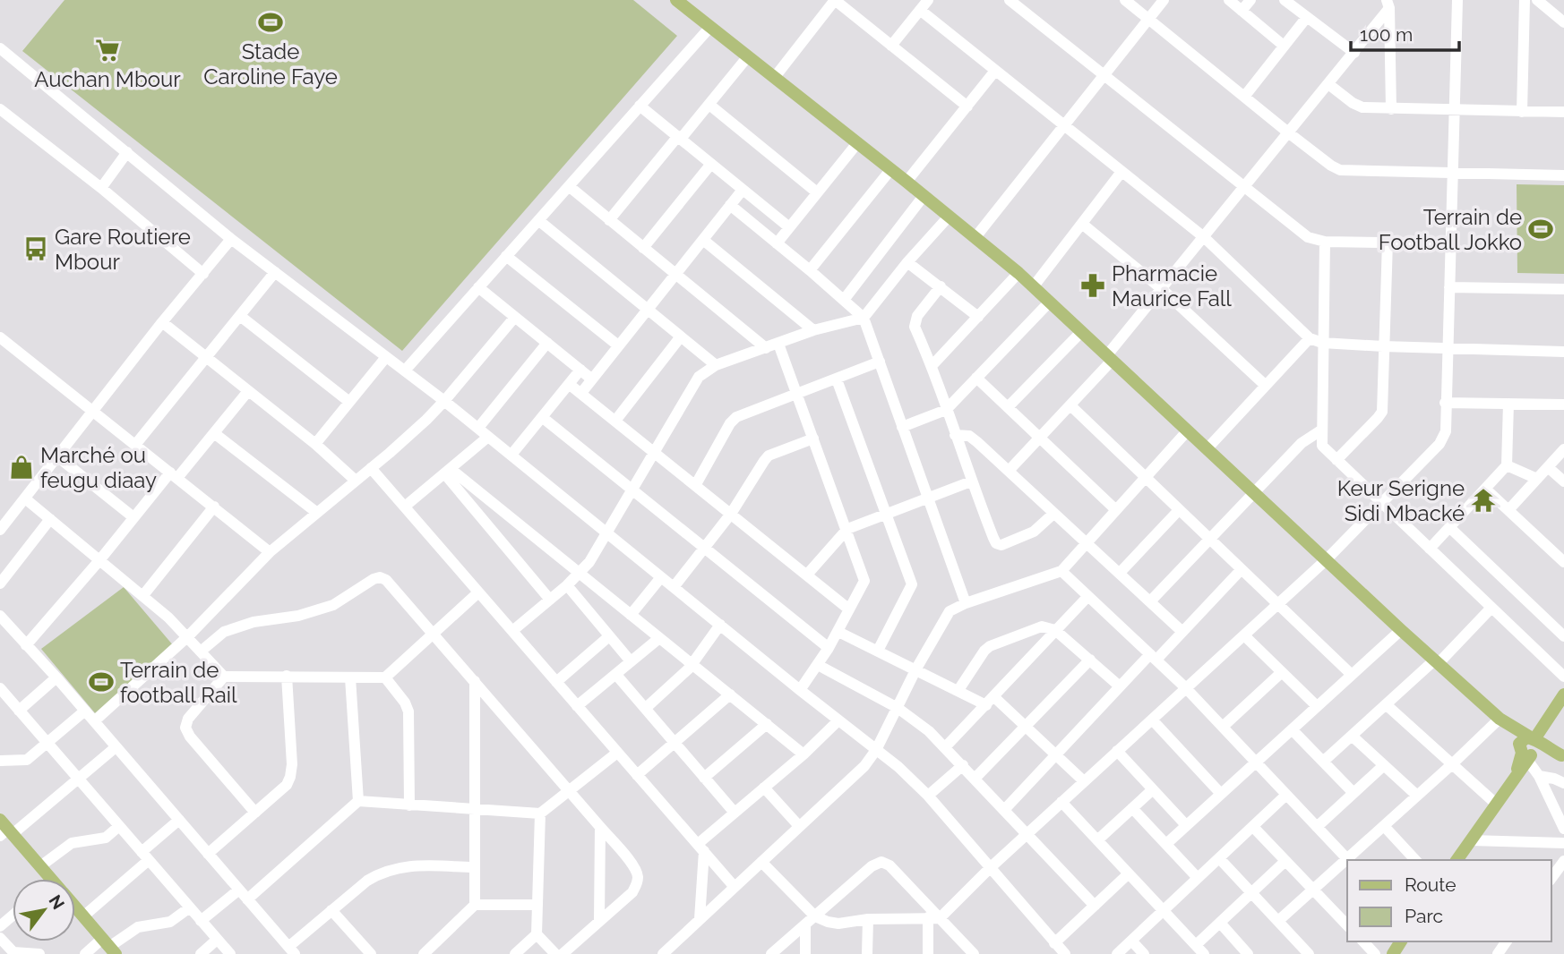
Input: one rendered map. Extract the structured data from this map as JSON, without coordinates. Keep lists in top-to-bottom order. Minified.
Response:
{"places":{"sports":["Stade Caroline Faye","Terrain de Football Jokko","Terrain de football Rail"],"supermarket":["Auchan Mbour"],"bus stop":["Gare Routiere Mbour"],"pharmacy":["Pharmacie Maurice Fall"],"shop":["Marché ou feugu diaay"],"temple":["Keur Serigne Sidi Mbacké"]},"legend":["Route","Parc"],"scale_bar":"100 m","north":"top right"}
